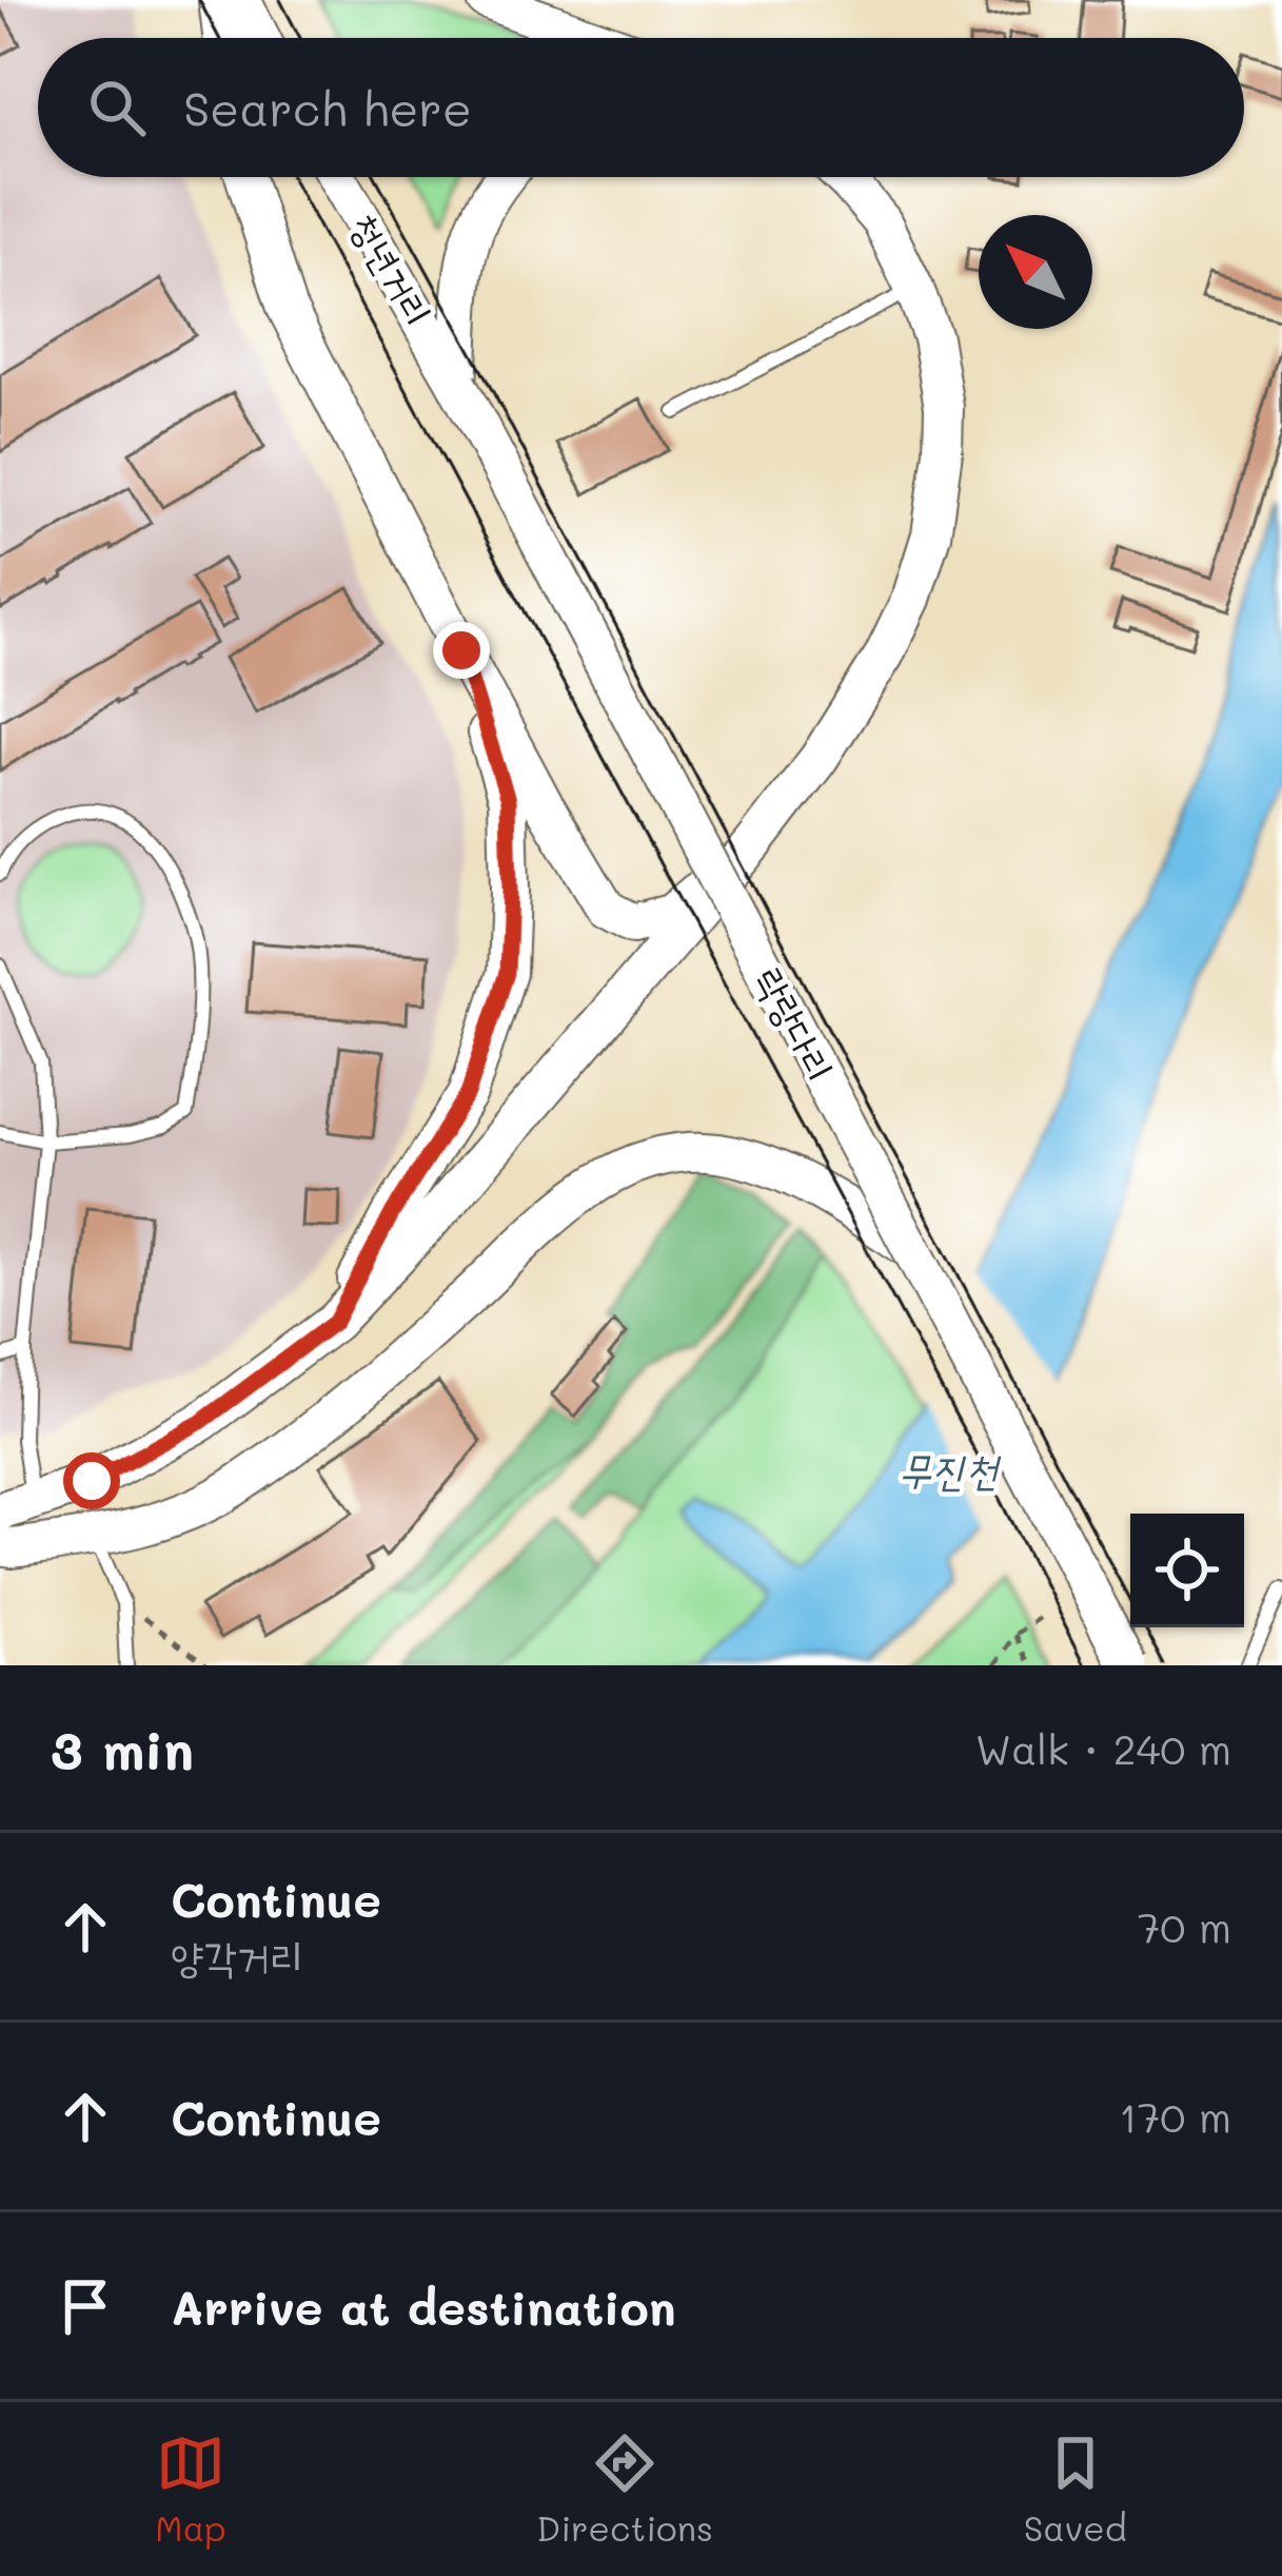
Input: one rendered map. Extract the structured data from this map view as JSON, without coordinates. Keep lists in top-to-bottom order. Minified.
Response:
{"streets":{"main road":["청년거리","락랑다리"]},"crossings":[["청년거리","락랑다리"]],"water":["무진천"],"north":"top left","page":{"search":"Search here","heading":["3 min","Walk · 240 m"],"list":[["Continue","양각거리","70 m"],["Continue","170 m"],"Arrive at destination"],"nav":["Map","Directions","Saved"]}}
